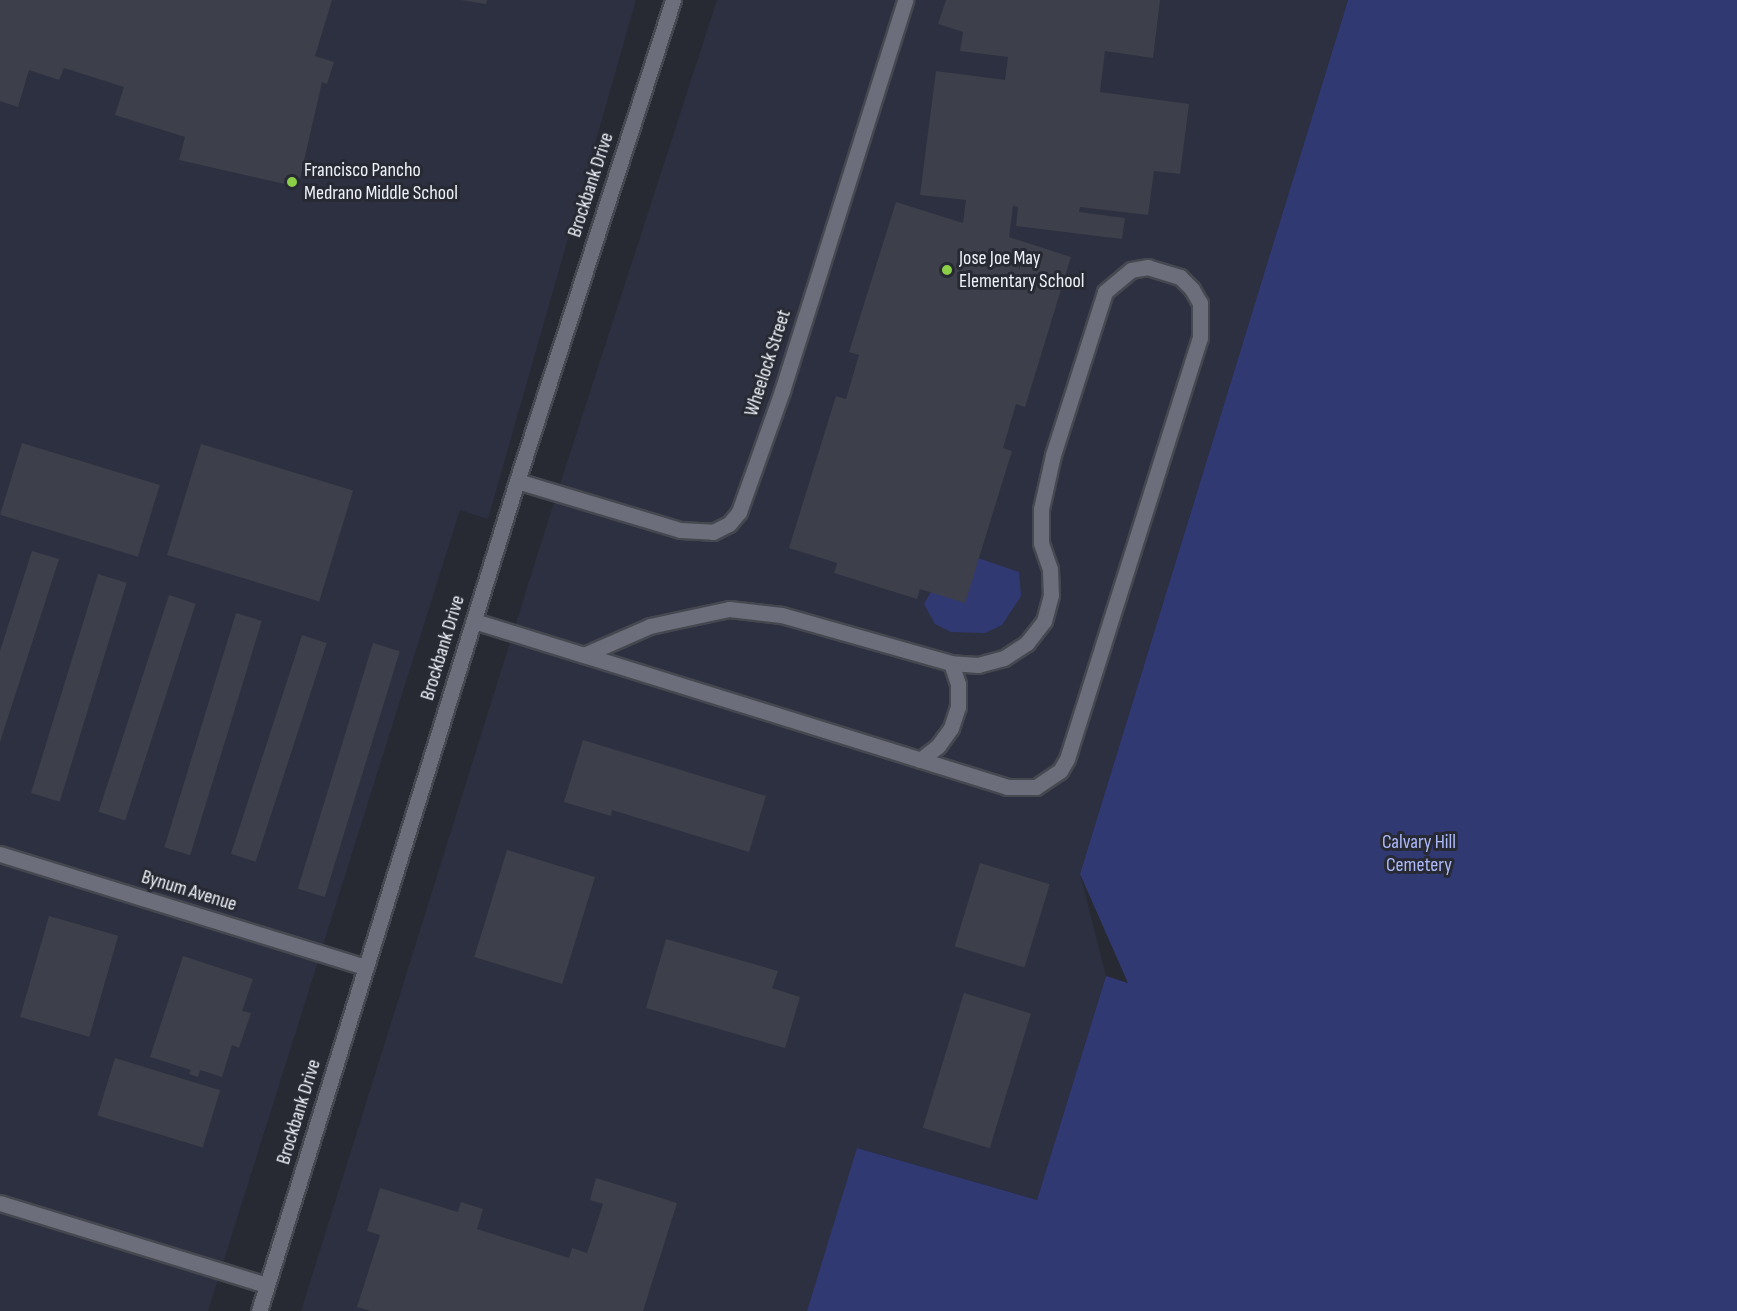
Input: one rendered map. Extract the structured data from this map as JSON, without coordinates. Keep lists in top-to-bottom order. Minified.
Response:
{"streets":{"street":["Brockbank Drive","Wheelock Street","Bynum Avenue"]},"crossings":[["Brockbank Drive","Wheelock Street"],["Brockbank Drive","Bynum Avenue"]],"parks":["Calvary Hill Cemetery"],"places":["Francisco Pancho Medrano Middle School","Jose Joe May Elementary School"]}
